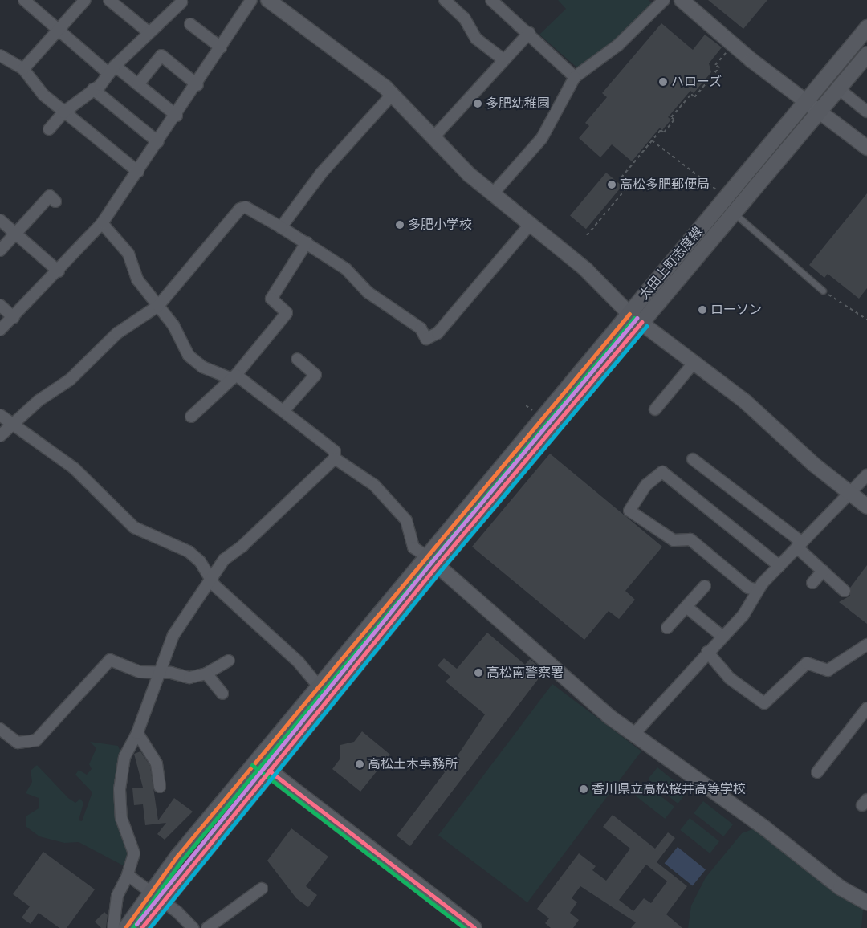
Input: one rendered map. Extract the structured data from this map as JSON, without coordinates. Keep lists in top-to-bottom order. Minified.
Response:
{"streets":{"main road":["太田上町志度線"]},"places":["ハローズ","多肥幼稚園","高松多肥郵便局","多肥小学校","ローソン","高松南警察署","高松土木事務所","香川県立高松桜井高等学校"]}
